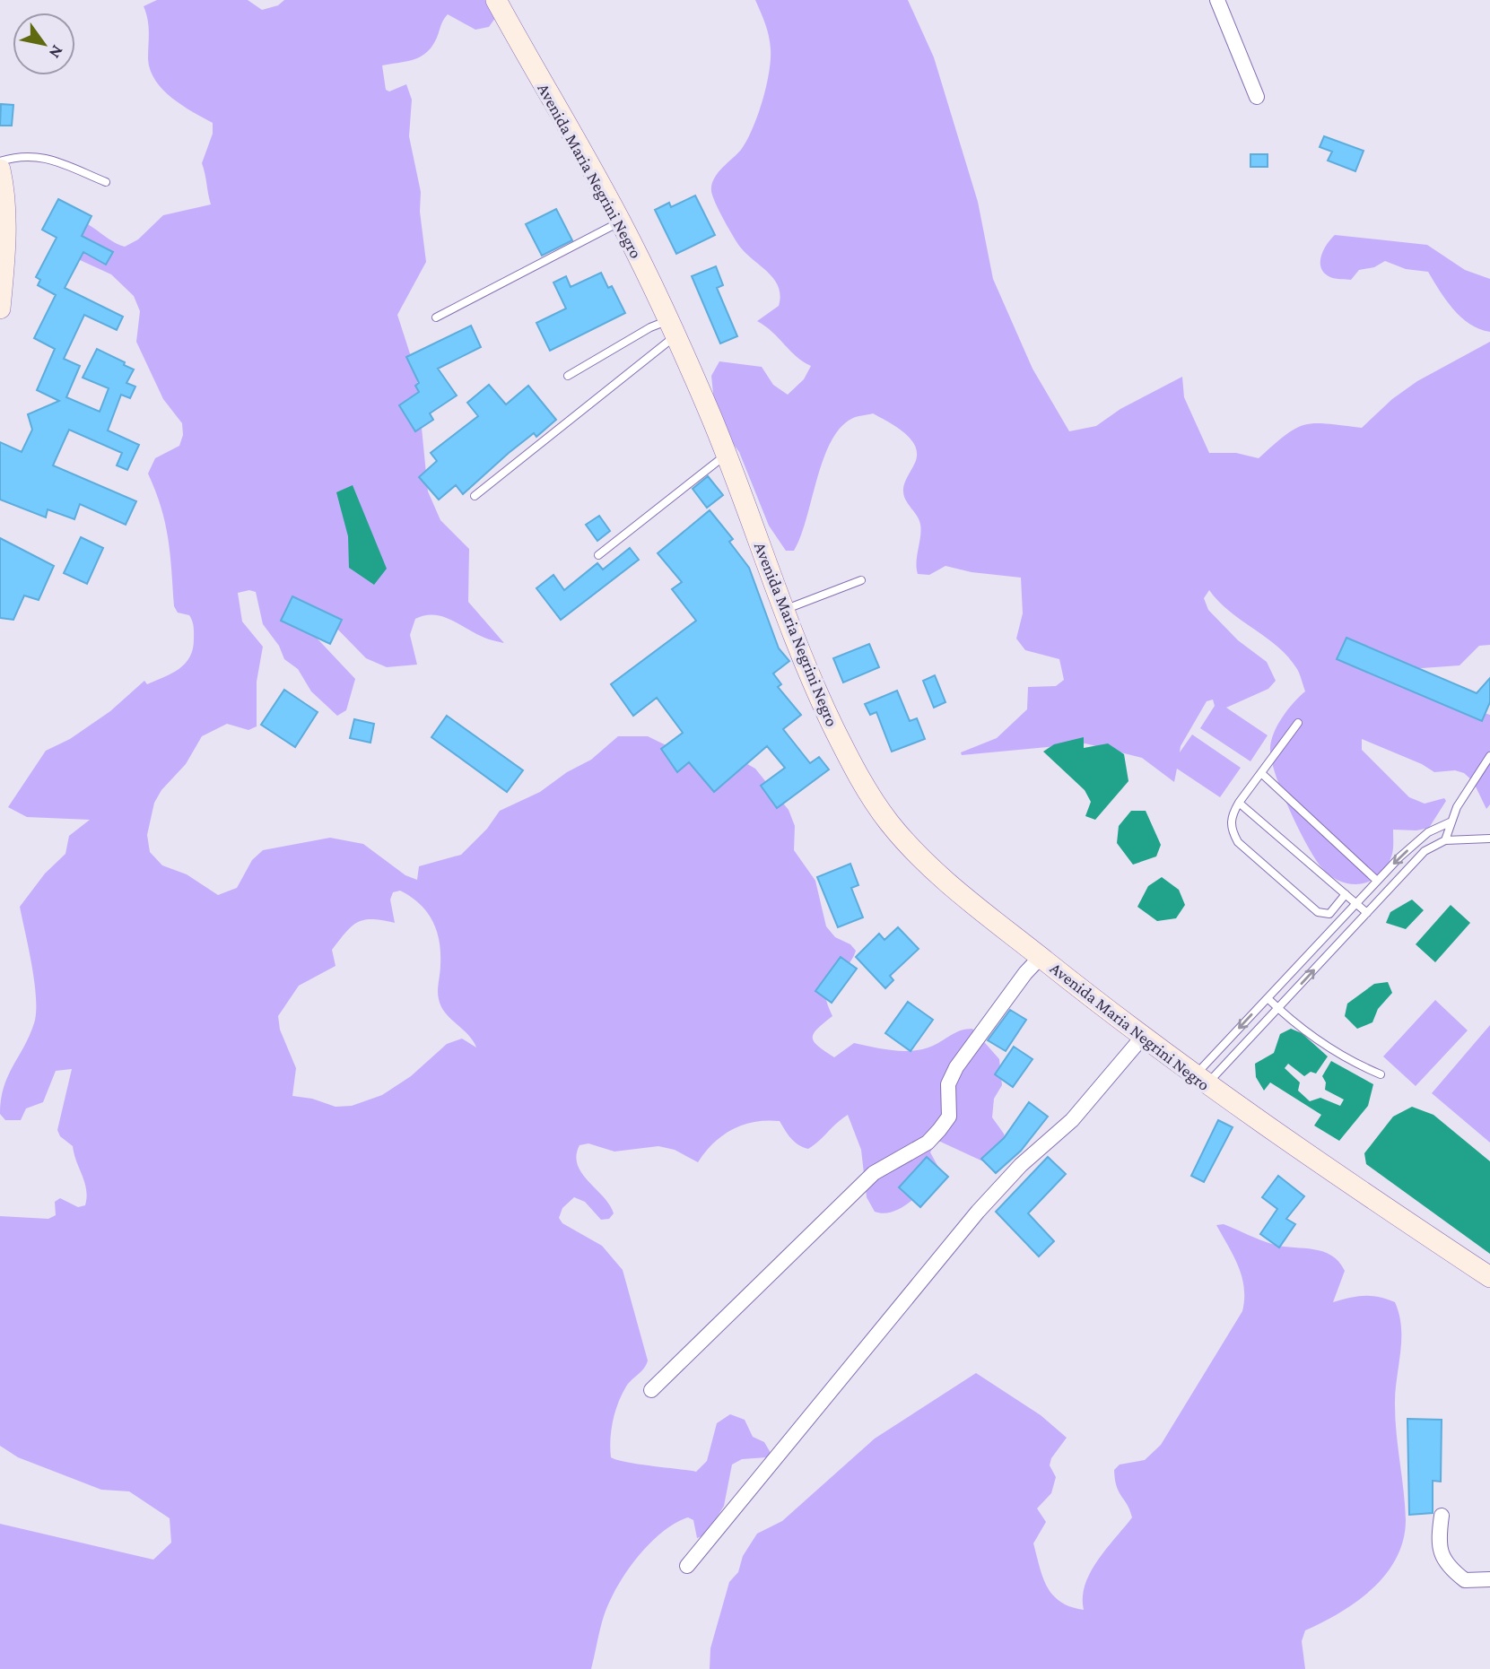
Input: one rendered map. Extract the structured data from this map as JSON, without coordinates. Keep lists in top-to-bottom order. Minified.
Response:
{"streets":{"street":["Avenida Maria Negrini Negro"]},"north":"bottom right"}
